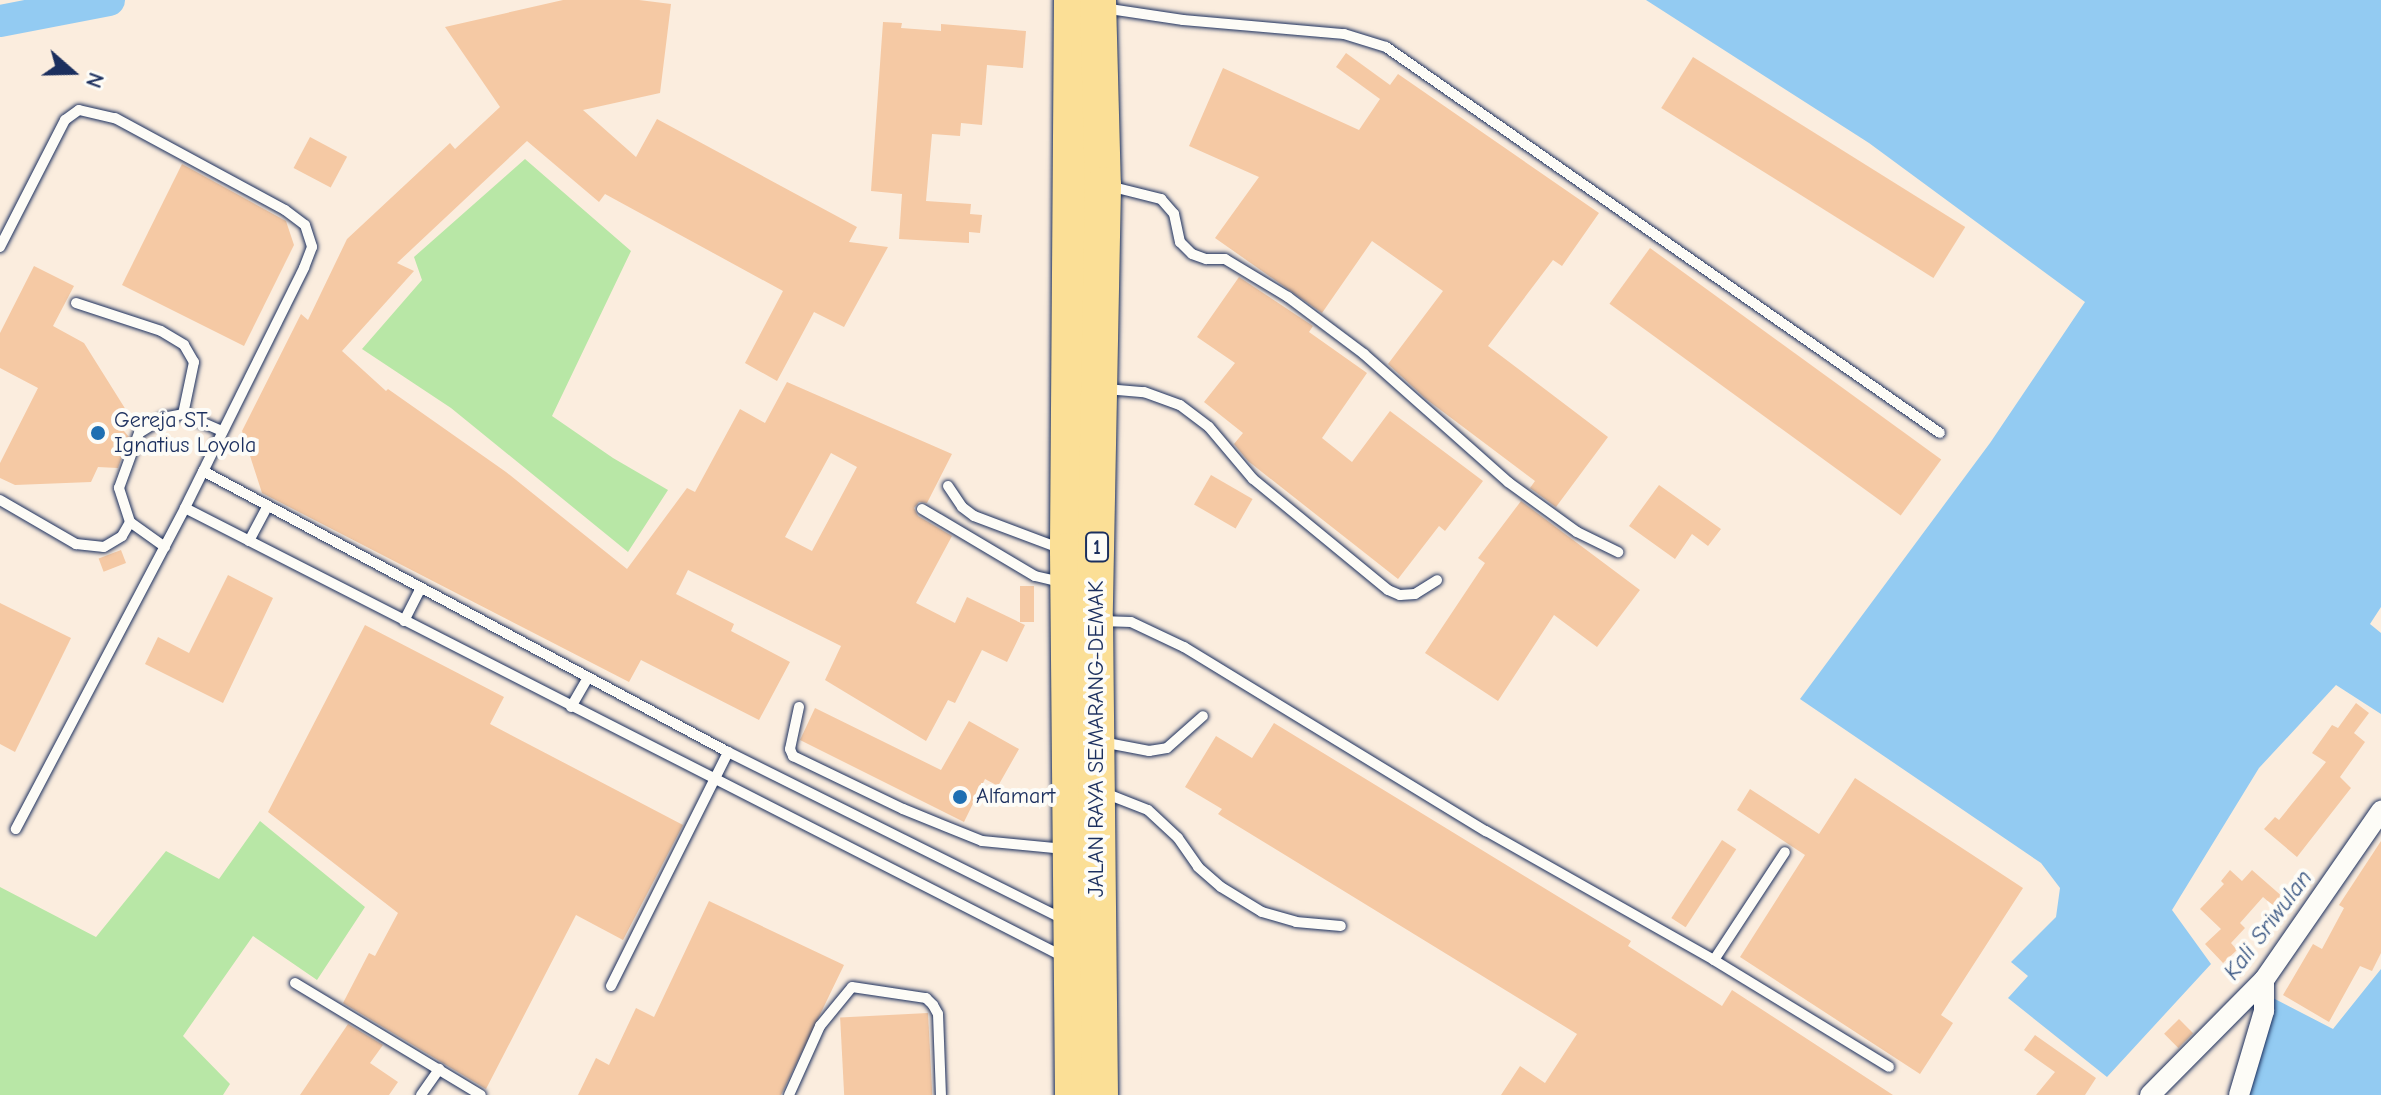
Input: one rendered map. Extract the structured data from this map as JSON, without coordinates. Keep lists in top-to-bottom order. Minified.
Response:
{"streets":{"highway":["1","JALAN RAYA SEMARANG-DEMAK"]},"water":["Kali Sriwulan"],"places":["Gereja ST. Ignatius Loyola","Alfamart"],"north":"right"}
